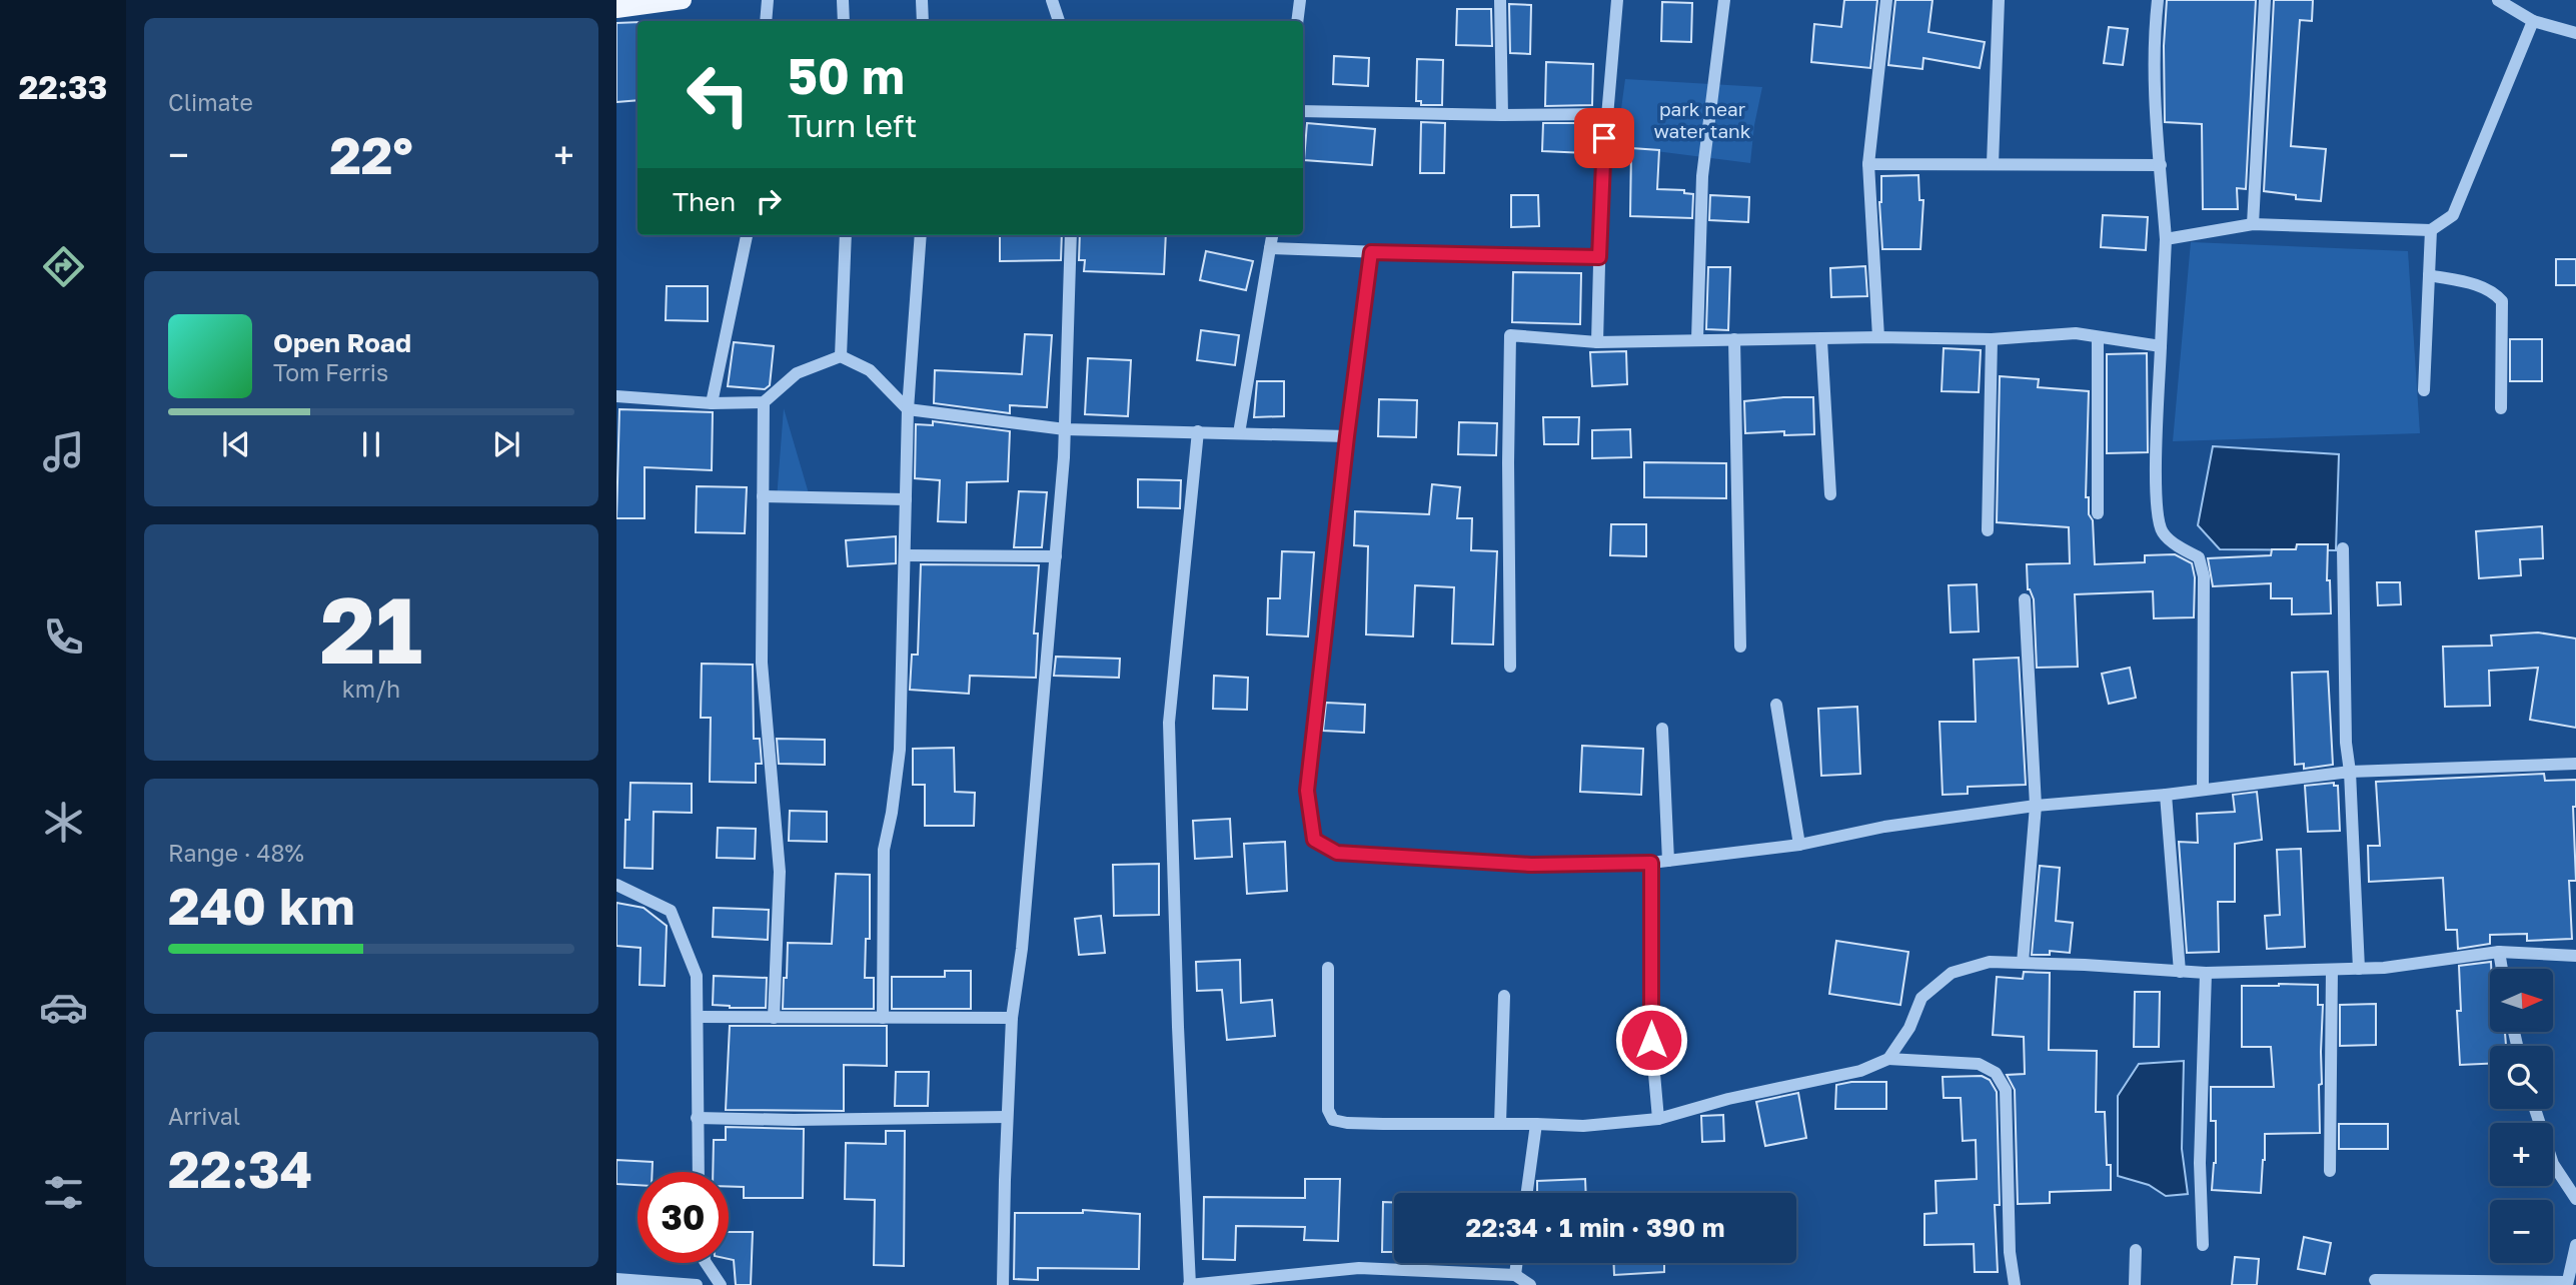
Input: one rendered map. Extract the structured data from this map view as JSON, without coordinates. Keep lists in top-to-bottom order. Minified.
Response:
{"parks":["park near water tank"],"north":"right","page":{"tabs":"22:33","tile":["Climate",["21","km/h"],["Range · 48%","240 km"],["Arrival","22:34"]],"turn":["50 m","Turn left"],"heat":["−","22°","+"],"then":"Then","song":["Open Road","Tom Ferris"],"map_buttons":["+","−"],"limit":"30","trip":"22:34 · 1 min · 390 m"}}
